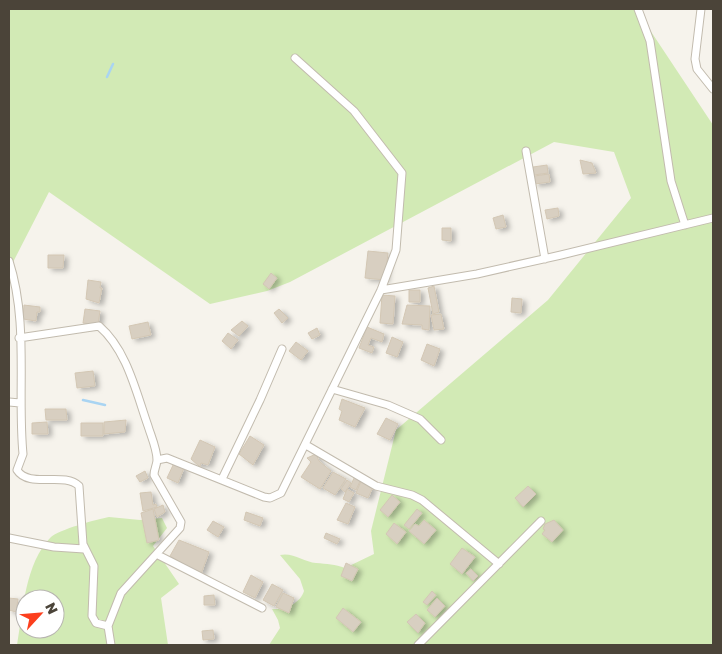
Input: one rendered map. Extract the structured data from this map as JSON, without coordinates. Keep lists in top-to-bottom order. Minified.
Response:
{"north":"top right"}
